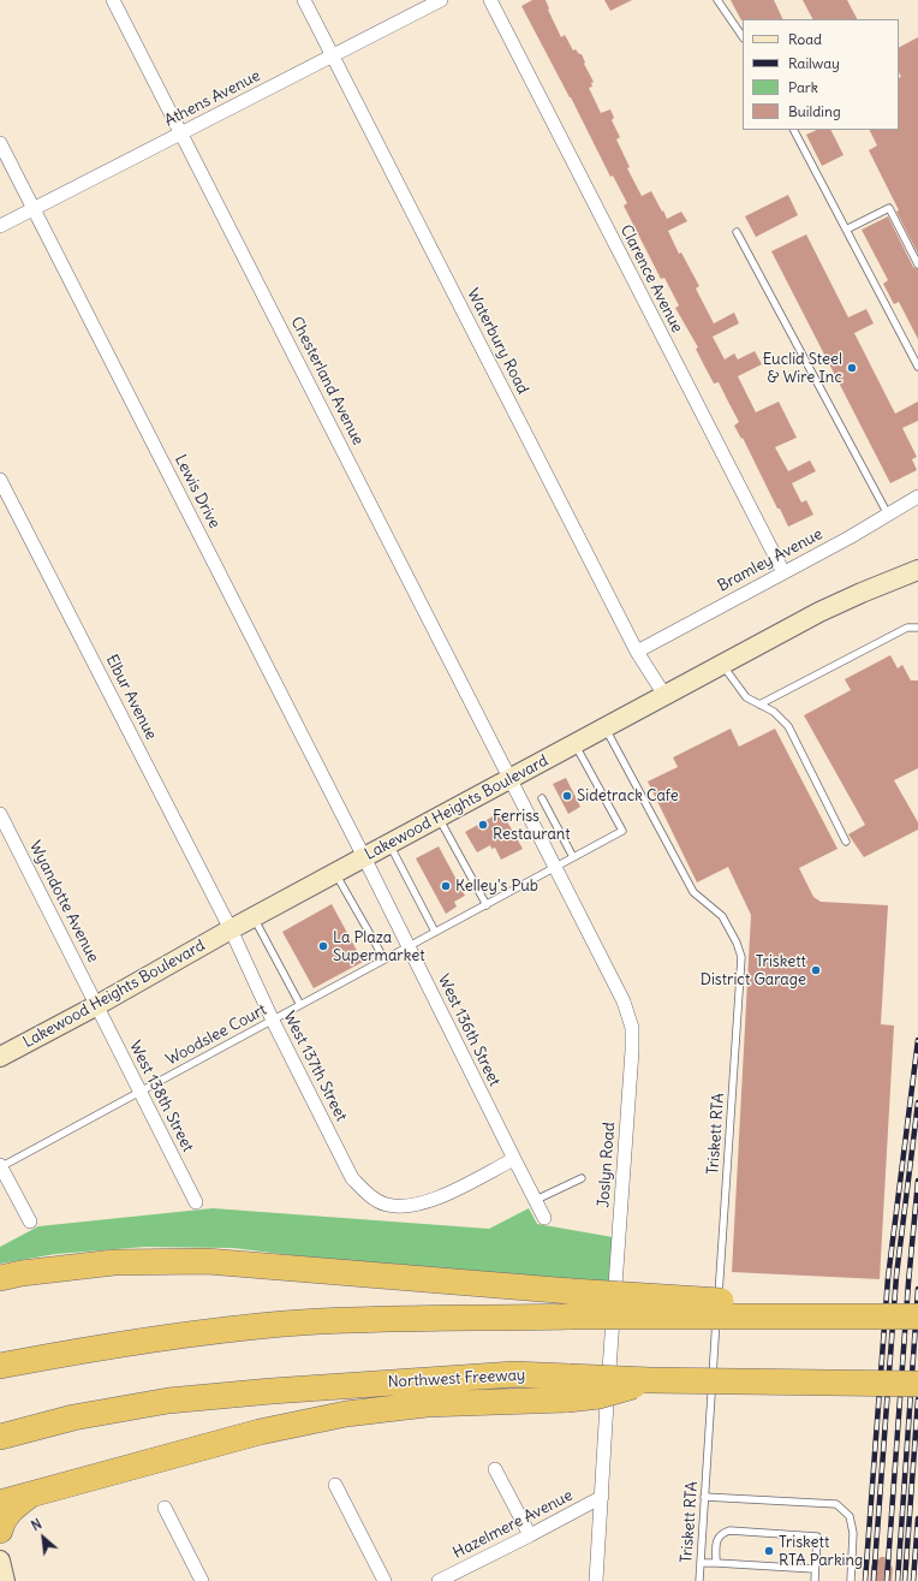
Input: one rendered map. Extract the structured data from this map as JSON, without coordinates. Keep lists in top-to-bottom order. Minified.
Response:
{"streets":{"highway":["Northwest Freeway"],"main road":["Lakewood Heights Boulevard"],"street":["Athens Avenue","Clarence Avenue","Waterbury Road","Chesterland Avenue","Lewis Drive","Bramley Avenue","Elbur Avenue","Wyandotte Avenue","West 136th Street","West 137th Street","West 138th Street","Joslyn Road","Hazelmere Avenue"],"lane":["Woodslee Court","Triskett RTA"]},"crossings":[["Athens Avenue","Waterbury Road"],["Athens Avenue","Chesterland Avenue"],["Athens Avenue","Lewis Drive"],["Clarence Avenue","Bramley Avenue"],["Waterbury Road","Bramley Avenue"],["Waterbury Road","Lakewood Heights Boulevard"],["Chesterland Avenue","Lakewood Heights Boulevard"],["Chesterland Avenue","Joslyn Road"],["Lewis Drive","Lakewood Heights Boulevard"],["Lewis Drive","West 136th Street"],["Elbur Avenue","Lakewood Heights Boulevard"],["Elbur Avenue","West 137th Street"],["Lakewood Heights Boulevard","Wyandotte Avenue"],["Lakewood Heights Boulevard","West 136th Street"],["Lakewood Heights Boulevard","Woodslee Court"],["Lakewood Heights Boulevard","West 137th Street"],["Lakewood Heights Boulevard","West 138th Street"],["Lakewood Heights Boulevard","Triskett RTA"],["Lakewood Heights Boulevard","Joslyn Road"],["Wyandotte Avenue","West 138th Street"],["West 136th Street","Woodslee Court"],["West 136th Street","West 137th Street"],["Woodslee Court","West 137th Street"],["Woodslee Court","West 138th Street"],["Woodslee Court","Joslyn Road"],["Joslyn Road","Hazelmere Avenue"]],"places":["Euclid Steel & Wire Inc","Sidetrack Cafe","Ferriss Restaurant","Kelley's Pub","La Plaza Supermarket","Triskett District Garage","Triskett RTA Parking"],"legend":["Road","Railway","Park","Building"],"north":"top left"}
